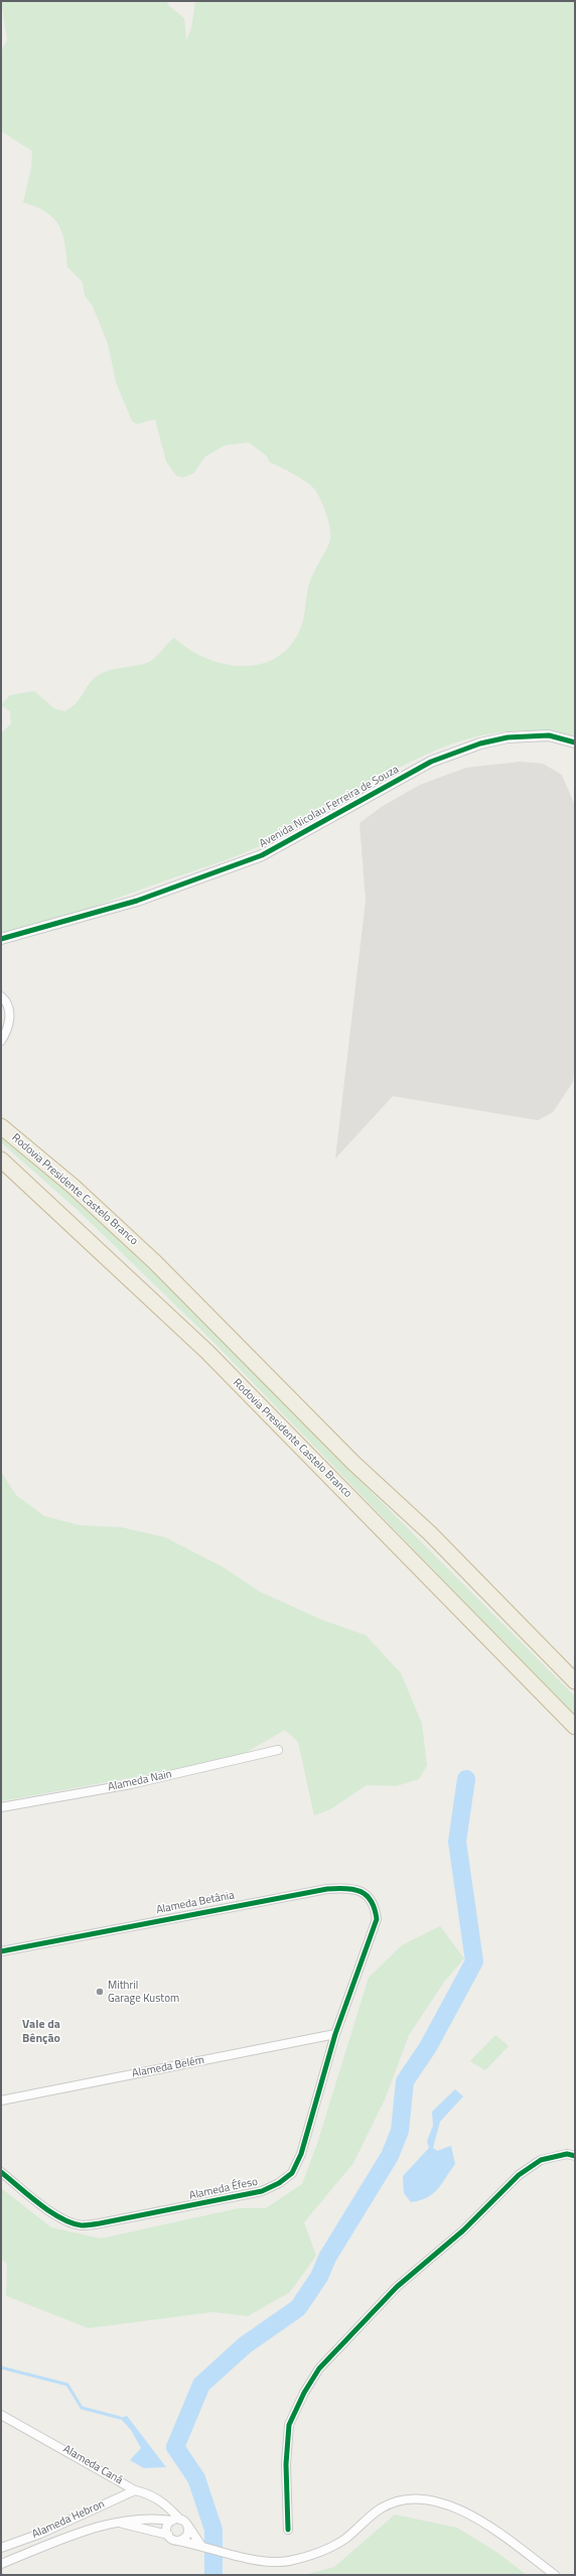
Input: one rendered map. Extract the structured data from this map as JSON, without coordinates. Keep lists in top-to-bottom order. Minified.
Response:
{"streets":{"highway":["Rodovia Presidente Castelo Branco"],"street":["Avenida Nicolau Ferreira de Souza","Alameda Nain","Alameda Betânia","Alameda Belém","Alameda Éfeso","Alameda Caná","Alameda Hebron"]},"crossings":[["Alameda Betânia","Alameda Éfeso"],["Alameda Belém","Alameda Éfeso"],["Alameda Caná","Alameda Hebron"]],"districts":["Vale da Bênção"],"places":["Mithril Garage Kustom"]}
